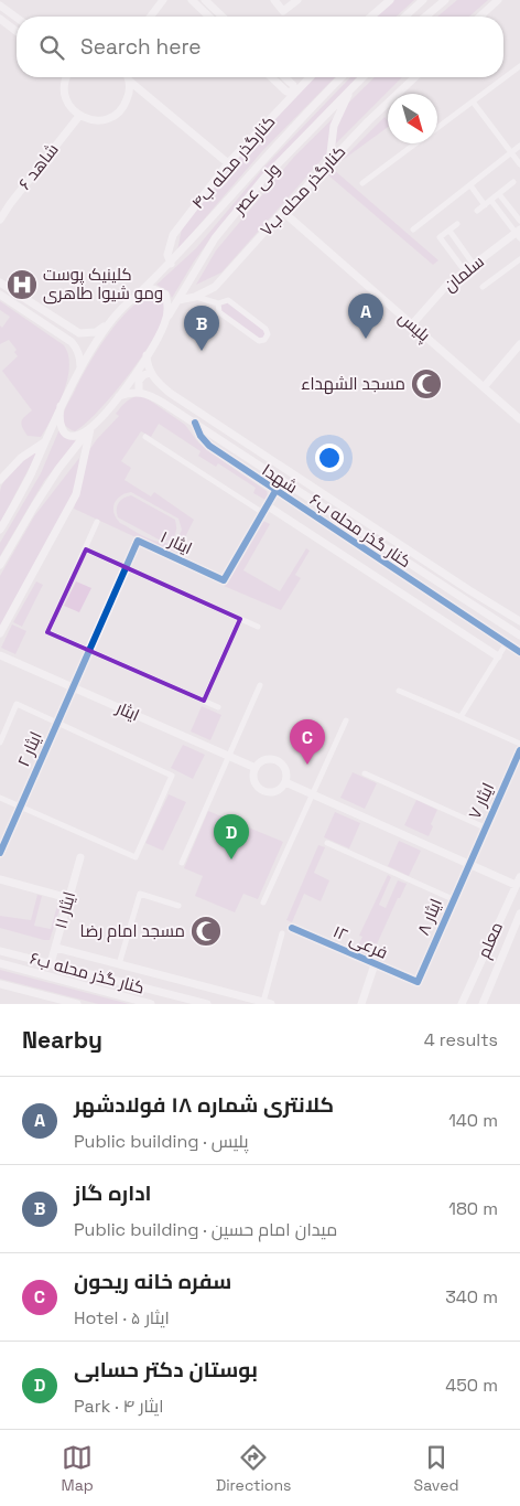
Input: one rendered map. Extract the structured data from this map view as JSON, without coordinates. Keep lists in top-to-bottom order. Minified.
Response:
{"streets":{"street":["کنارگذر محله ب۴","شاهد ۶","ولی عصر","کنارگذر محله ب۷","سلمان","پلیس","شهدا","کنار گذر محله ب۶","ایثار ۱","ایثار","ایثار ۲","ایثار ۷","ایثار ۱۱","ایثار ۸","معلم","فرعی ۱۲"]},"crossings":[["کنارگذر محله ب۴","ولی عصر"],["ولی عصر","کنارگذر محله ب۷"],["کنارگذر محله ب۷","پلیس"],["سلمان","پلیس"],["شهدا","کنار گذر محله ب۶"],["کنار گذر محله ب۶","ایثار ۱"],["کنار گذر محله ب۶","ایثار ۱۱"],["ایثار ۱","ایثار"],["ایثار ۱","ایثار ۲"],["ایثار","ایثار ۲"],["ایثار ۷","ایثار ۸"],["ایثار ۸","فرعی ۱۲"]],"places":{"hospital":["کلینیک پوست ومو شیوا طاهری"],"mosque":["مسجد الشهداء","مسجد امام رضا"]},"north":"bottom right","page":{"search":"Search here","pins":["A","B","C","D"],"heading":["Nearby","4 results"],"list":[{"mark":"A","name":"کلانتری شماره ۱۸ فولادشهر","note":"Public building · پلیس","value":"140 m"},{"mark":"B","name":"اداره گاز","note":"Public building · میدان امام حسین","value":"180 m"},{"mark":"C","name":"سفره خانه ریحون","note":"Hotel · ایثار ۵","value":"340 m"},{"mark":"D","name":"بوستان دکتر حسابی","note":"Park · ایثار ۴","value":"450 m"}],"nav":["Map","Directions","Saved"]}}
